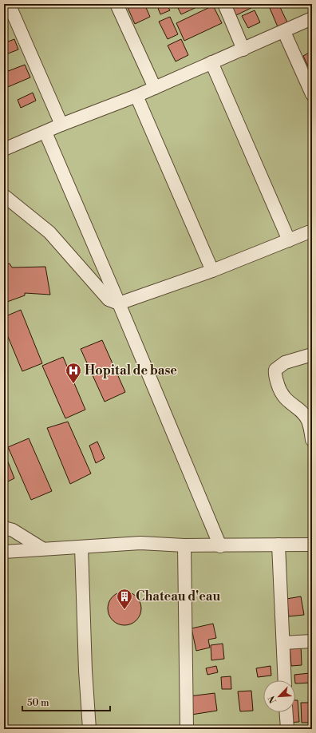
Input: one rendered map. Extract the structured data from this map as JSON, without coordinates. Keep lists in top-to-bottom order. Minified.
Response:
{"places":{"hospital":["Hopital de base"],"building":["Chateau d'eau"]},"scale_bar":"50 m","north":"bottom left"}
